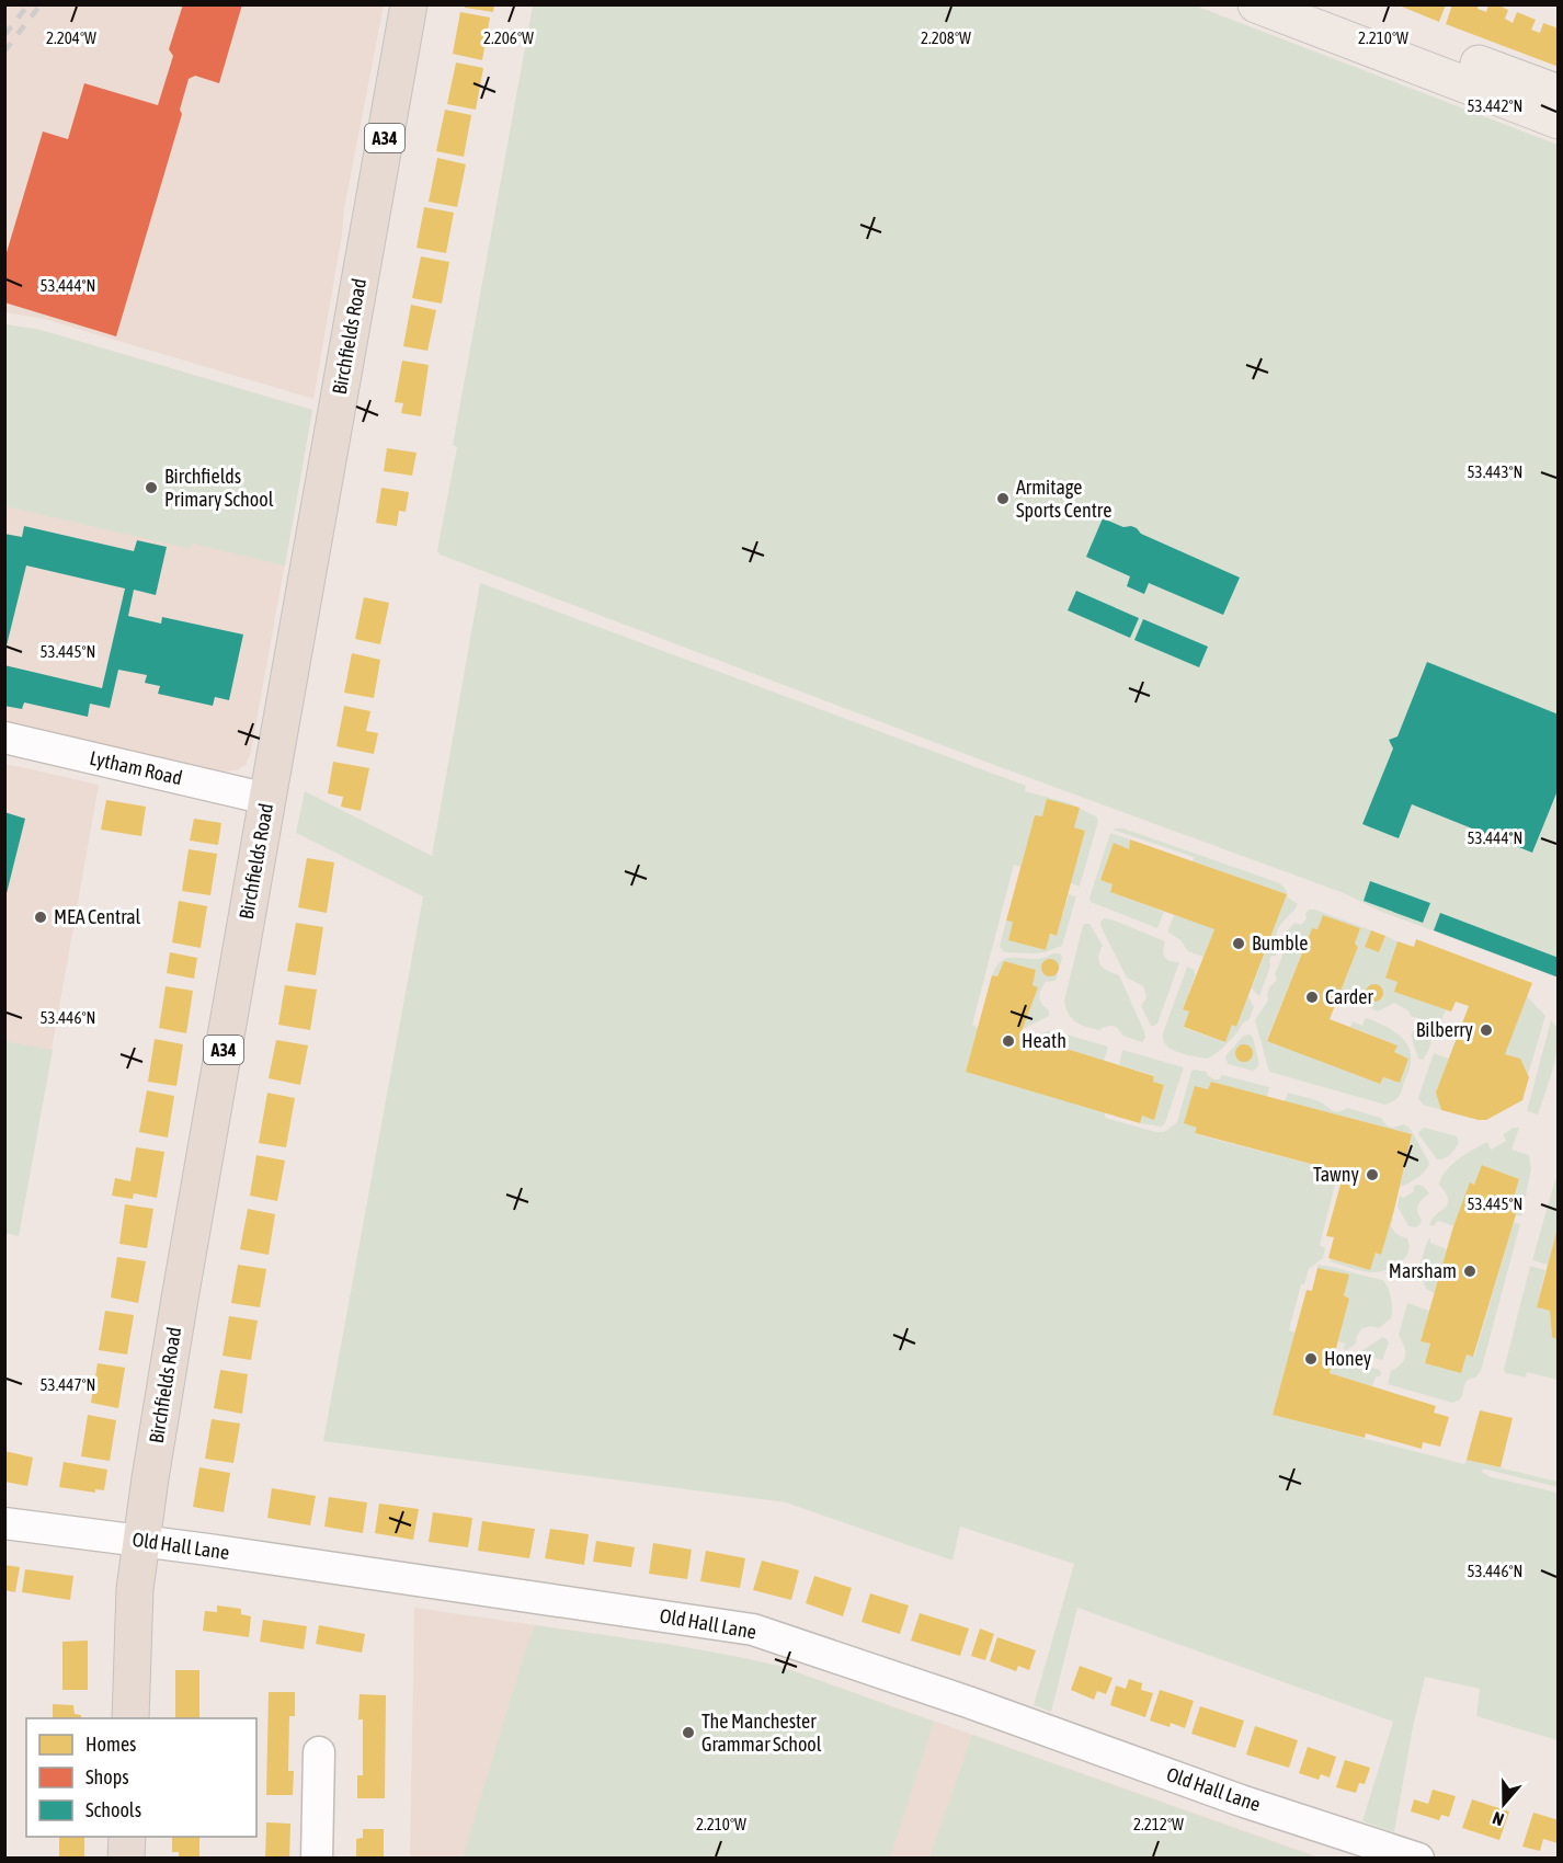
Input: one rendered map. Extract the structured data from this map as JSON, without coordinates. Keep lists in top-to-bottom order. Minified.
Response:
{"streets":{"highway":["A34","Birchfields Road"],"street":["Lytham Road","Old Hall Lane"]},"crossings":[["Birchfields Road","Lytham Road"],["Birchfields Road","Old Hall Lane"]],"places":["Birchfields Primary School","Armitage Sports Centre","MEA Central","Bumble","Carder","Bilberry","Heath","Tawny","Marsham","Honey","The Manchester Grammar School"],"legend":["Homes","Shops","Schools"],"north":"bottom","coordinates":["2.206°W","2.204°W","2.208°W","2.210°W","53.442°N","53.444°N","53.443°N","53.445°N","53.446°N","53.447°N","2.212°W"]}
